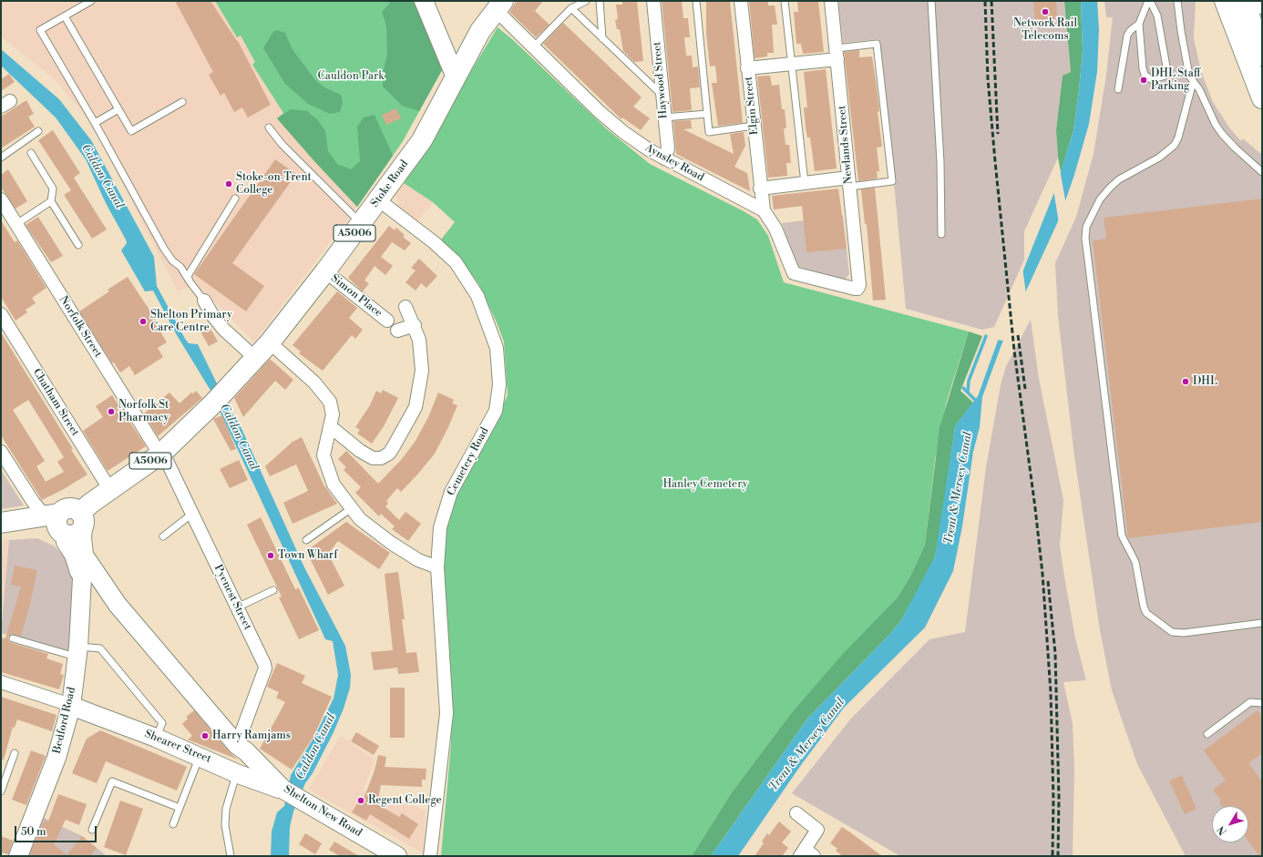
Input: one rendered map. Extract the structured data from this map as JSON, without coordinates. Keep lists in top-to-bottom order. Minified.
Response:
{"streets":{"main road":["Stoke Road","A5006","Bedford Road","Shearer Street","Shelton New Road"],"street":["Haywood Street","Elgin Street","Newlands Street","Aynsley Road","Simon Place","Norfolk Street","Chatham Street","Cemetery Road","Pyenest Street"]},"crossings":[["Haywood Street","Aynsley Road"],["Elgin Street","Aynsley Road"],["Newlands Street","Aynsley Road"],["Aynsley Road","Stoke Road"],["Stoke Road","A5006"],["Stoke Road","Simon Place"],["Stoke Road","Norfolk Street"],["Stoke Road","Cemetery Road"],["Stoke Road","Pyenest Street"],["A5006","Norfolk Street"],["A5006","Chatham Street"],["A5006","Pyenest Street"],["A5006","Bedford Road"],["Norfolk Street","Pyenest Street"],["Pyenest Street","Shelton New Road"],["Bedford Road","Shearer Street"],["Bedford Road","Shelton New Road"],["Shearer Street","Shelton New Road"]],"water":["Caldon Canal","Trent & Mersey Canal"],"parks":["Cauldon Park","Hanley Cemetery"],"places":["Network Rail Telecoms","DHL Staff Parking","Stoke-on-Trent College","Shelton Primary Care Centre","DHL","Norfolk St Pharmacy","Town Wharf","Harry Ramjams","Regent College"],"scale_bar":"50 m","north":"bottom left"}
